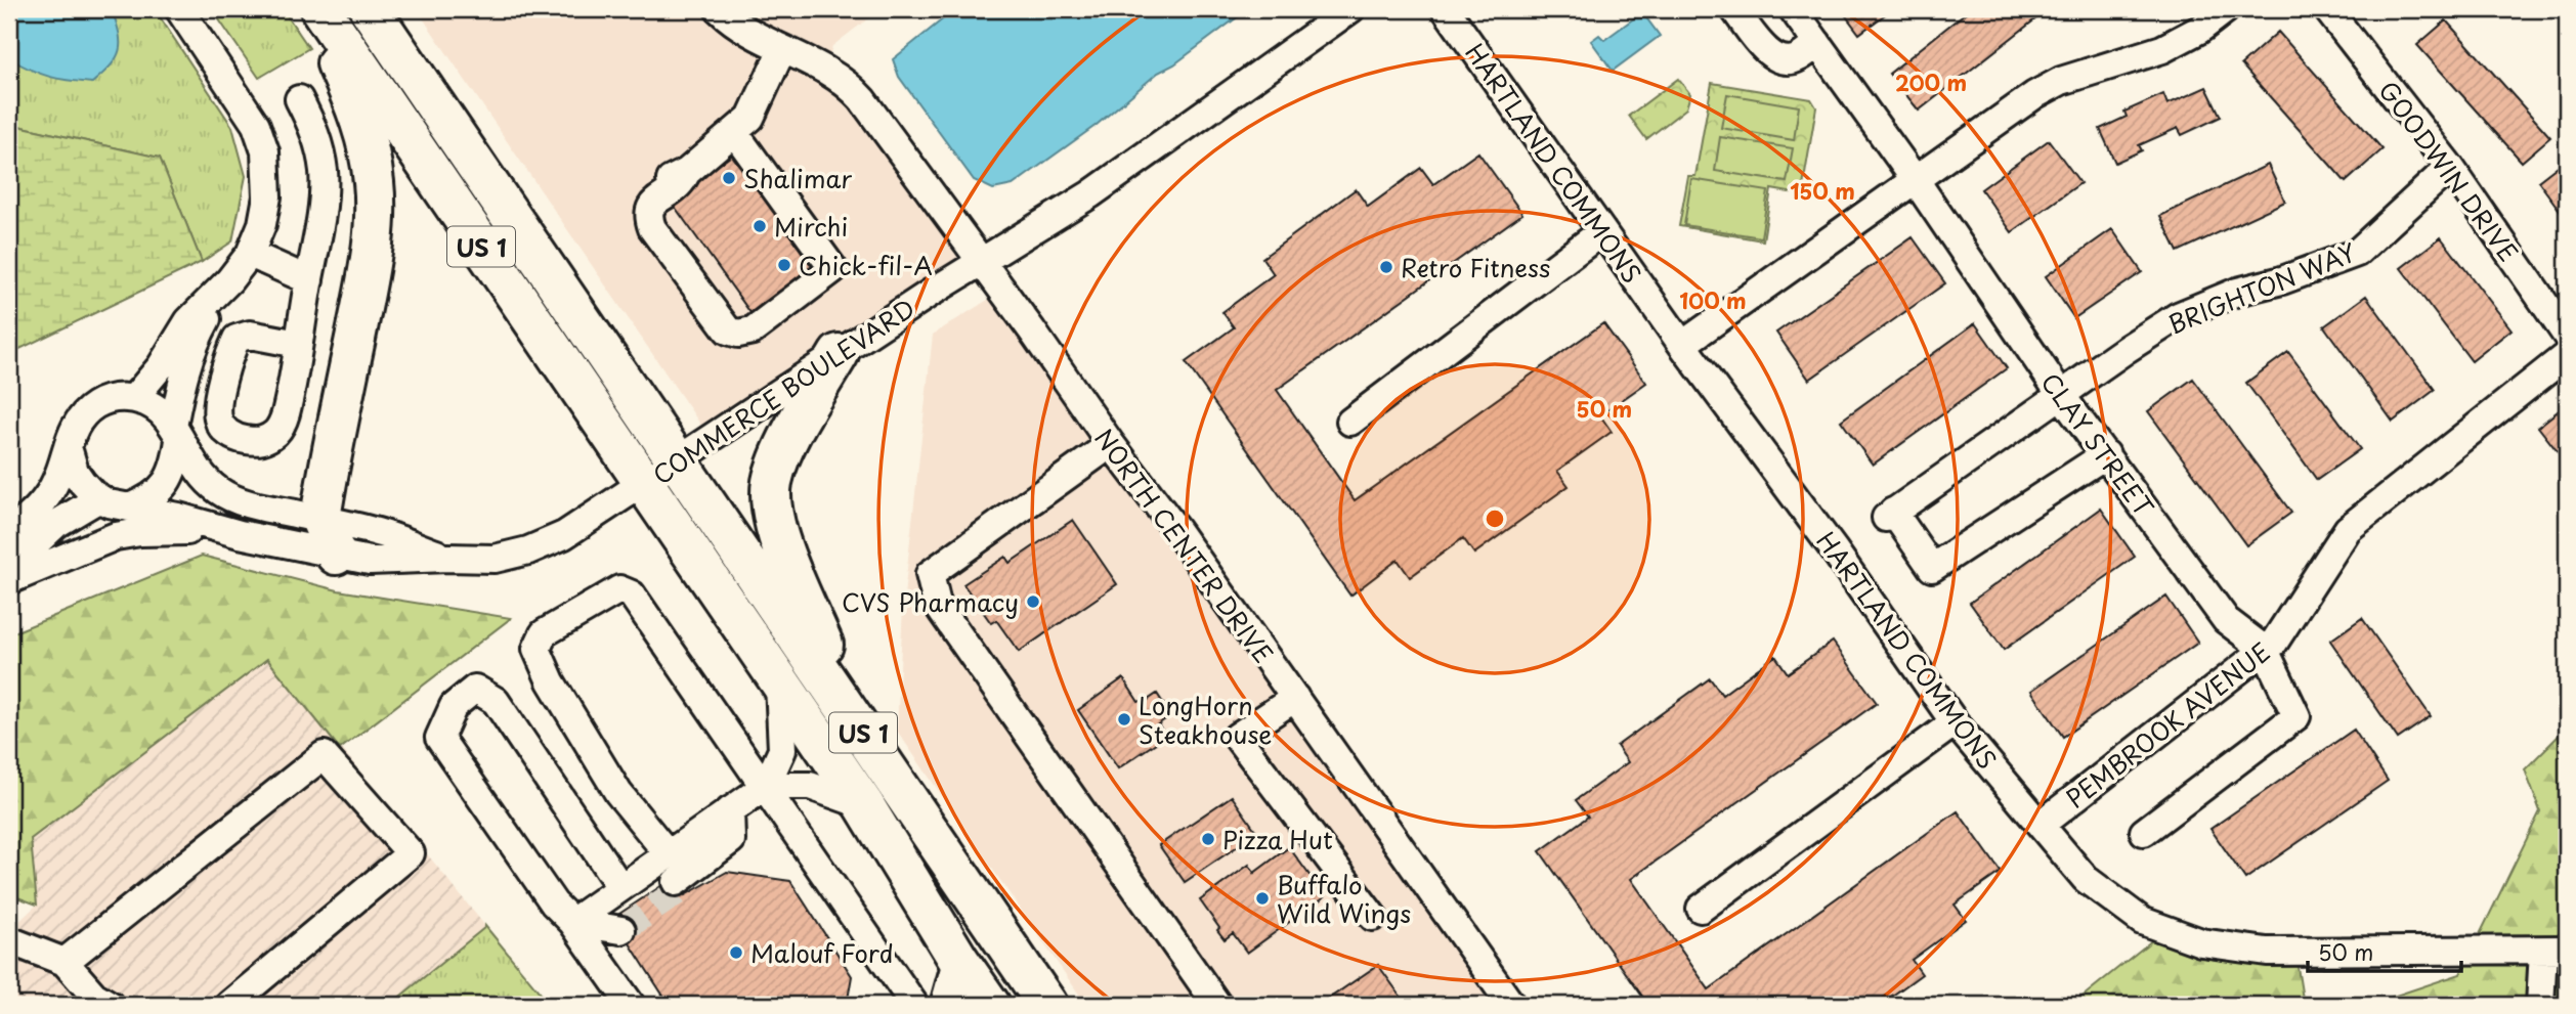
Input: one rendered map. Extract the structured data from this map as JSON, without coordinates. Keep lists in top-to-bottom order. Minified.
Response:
{"streets":{"highway":["US 1"],"street":["HARTLAND COMMONS","GOODWIN DRIVE","BRIGHTON WAY","COMMERCE BOULEVARD","CLAY STREET","NORTH CENTER DRIVE","PEMBROOK AVENUE"]},"crossings":[["HARTLAND COMMONS","PEMBROOK AVENUE"],["GOODWIN DRIVE","BRIGHTON WAY"],["US 1","COMMERCE BOULEVARD"],["BRIGHTON WAY","CLAY STREET"],["COMMERCE BOULEVARD","NORTH CENTER DRIVE"],["CLAY STREET","PEMBROOK AVENUE"]],"places":["Shalimar","Mirchi","Chick-fil-A","Retro Fitness","CVS Pharmacy","LongHorn Steakhouse","Pizza Hut","Buffalo Wild Wings","Malouf Ford"],"scale_bar":"50 m","rings":["200 m","150 m","100 m","50 m"]}
